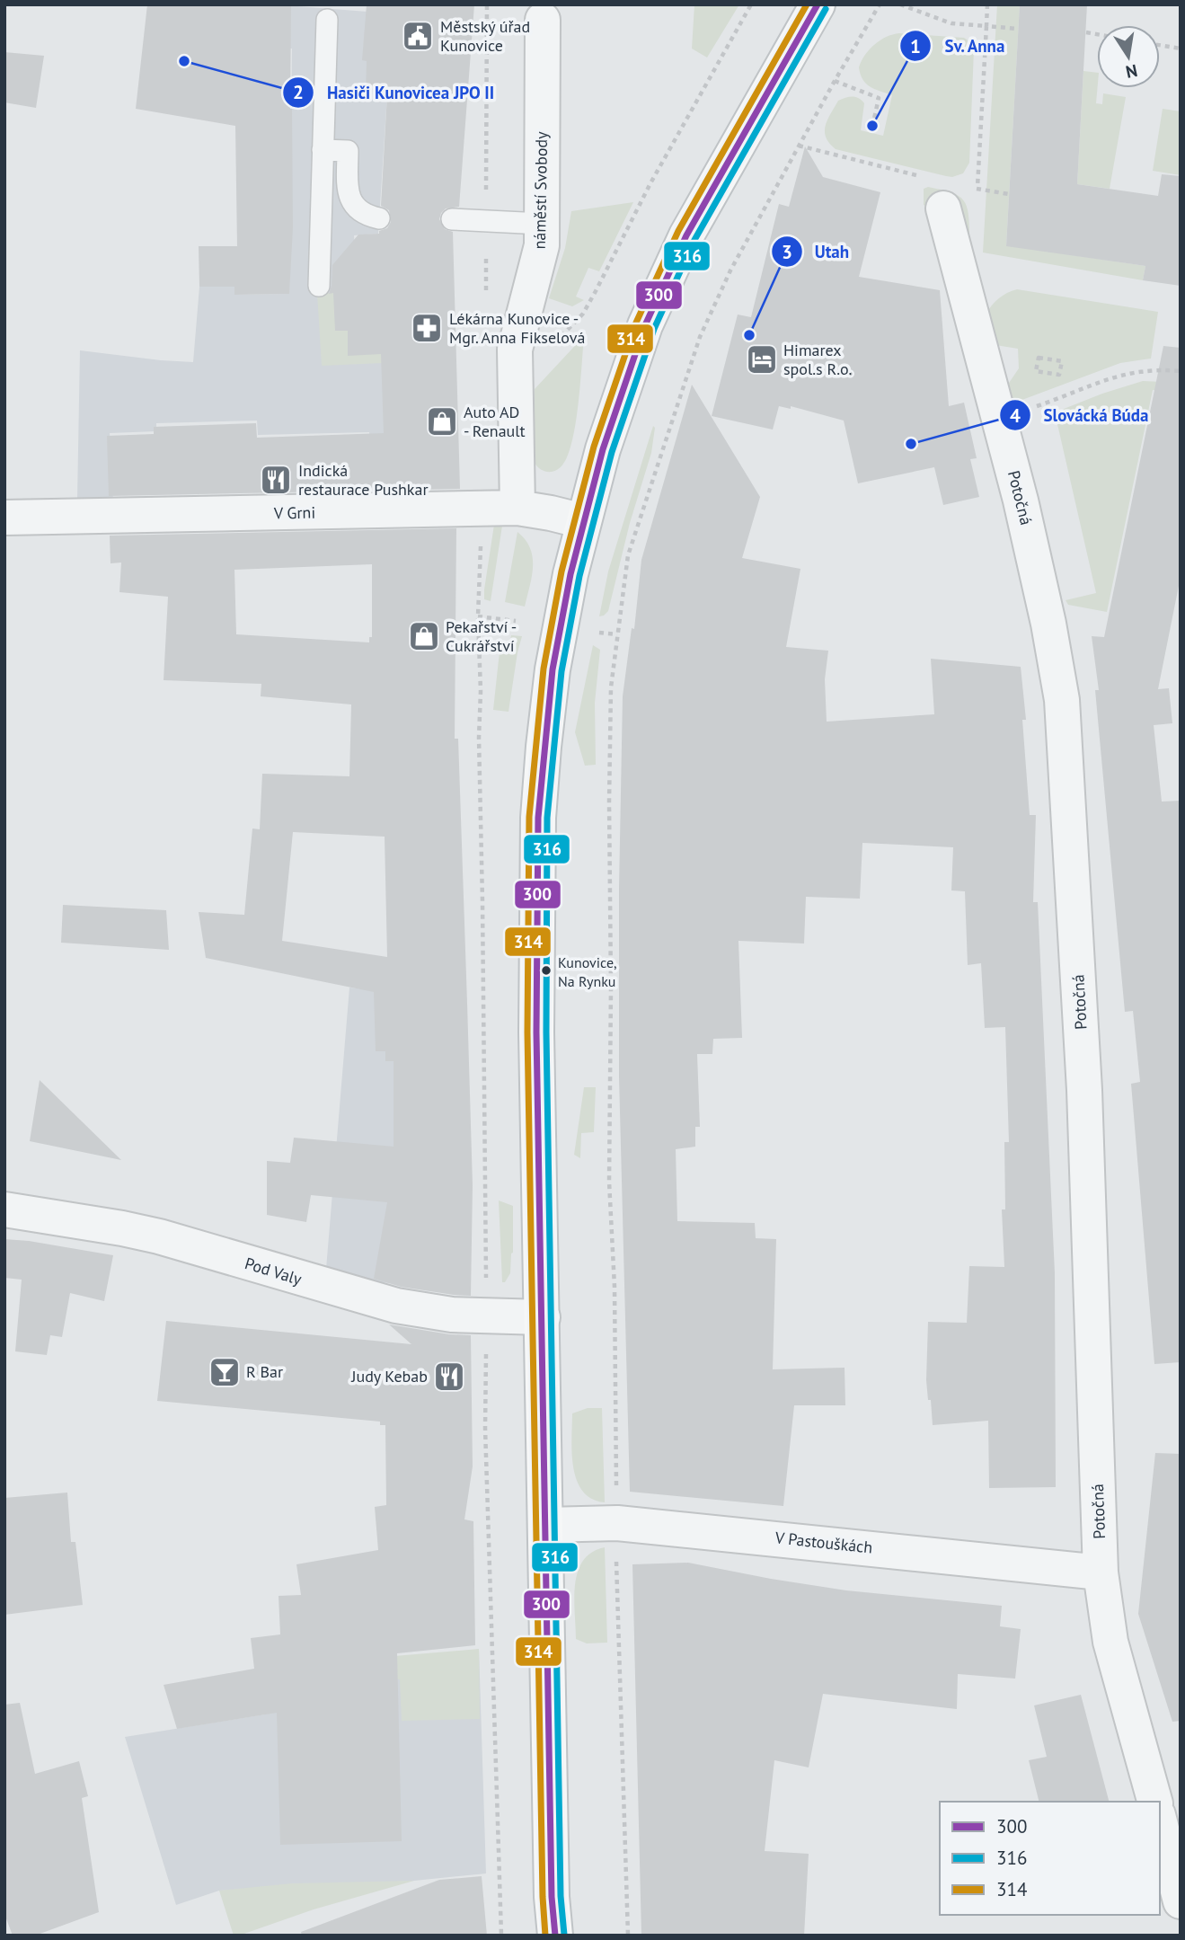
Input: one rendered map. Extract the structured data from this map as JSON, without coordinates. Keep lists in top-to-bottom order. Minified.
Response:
{"streets":{"street":["náměstí Svobody","Potočná","V Grni","Pod Valy","V Pastouškách"]},"crossings":[["náměstí Svobody","V Grni"],["Potočná","V Pastouškách"]],"places":{"public building":["Městský úřad Kunovice"],"other":["Hasiči Kunovicea JPO II","Sv. Anna","Utah","Slovácká Búda","Kunovice, Na Rynku"],"pharmacy":["Lékárna Kunovice - Mgr. Anna Fikselová"],"hotel":["Himarex spol.s R.o."],"shop":["Auto AD - Renault","Pekařství - Cukrářství"],"restaurant":["Indická restaurace Pushkar","Judy Kebab"],"bar":["R Bar"]},"lines":["transit line 300","transit line 314","transit line 316"],"legend":["300","316","314"],"north":"bottom"}
